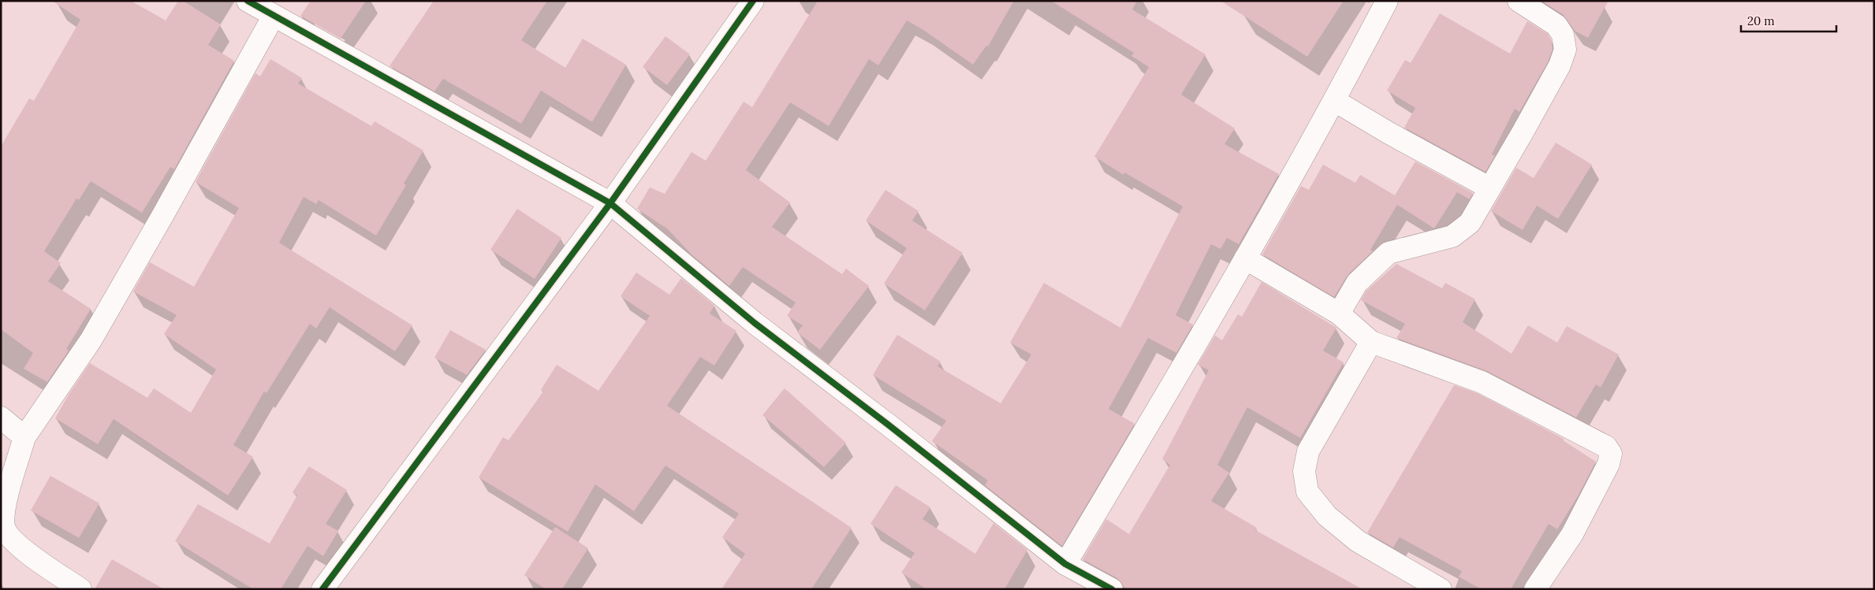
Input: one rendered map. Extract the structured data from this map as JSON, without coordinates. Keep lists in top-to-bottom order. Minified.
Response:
{"scale_bar":"20 m"}
